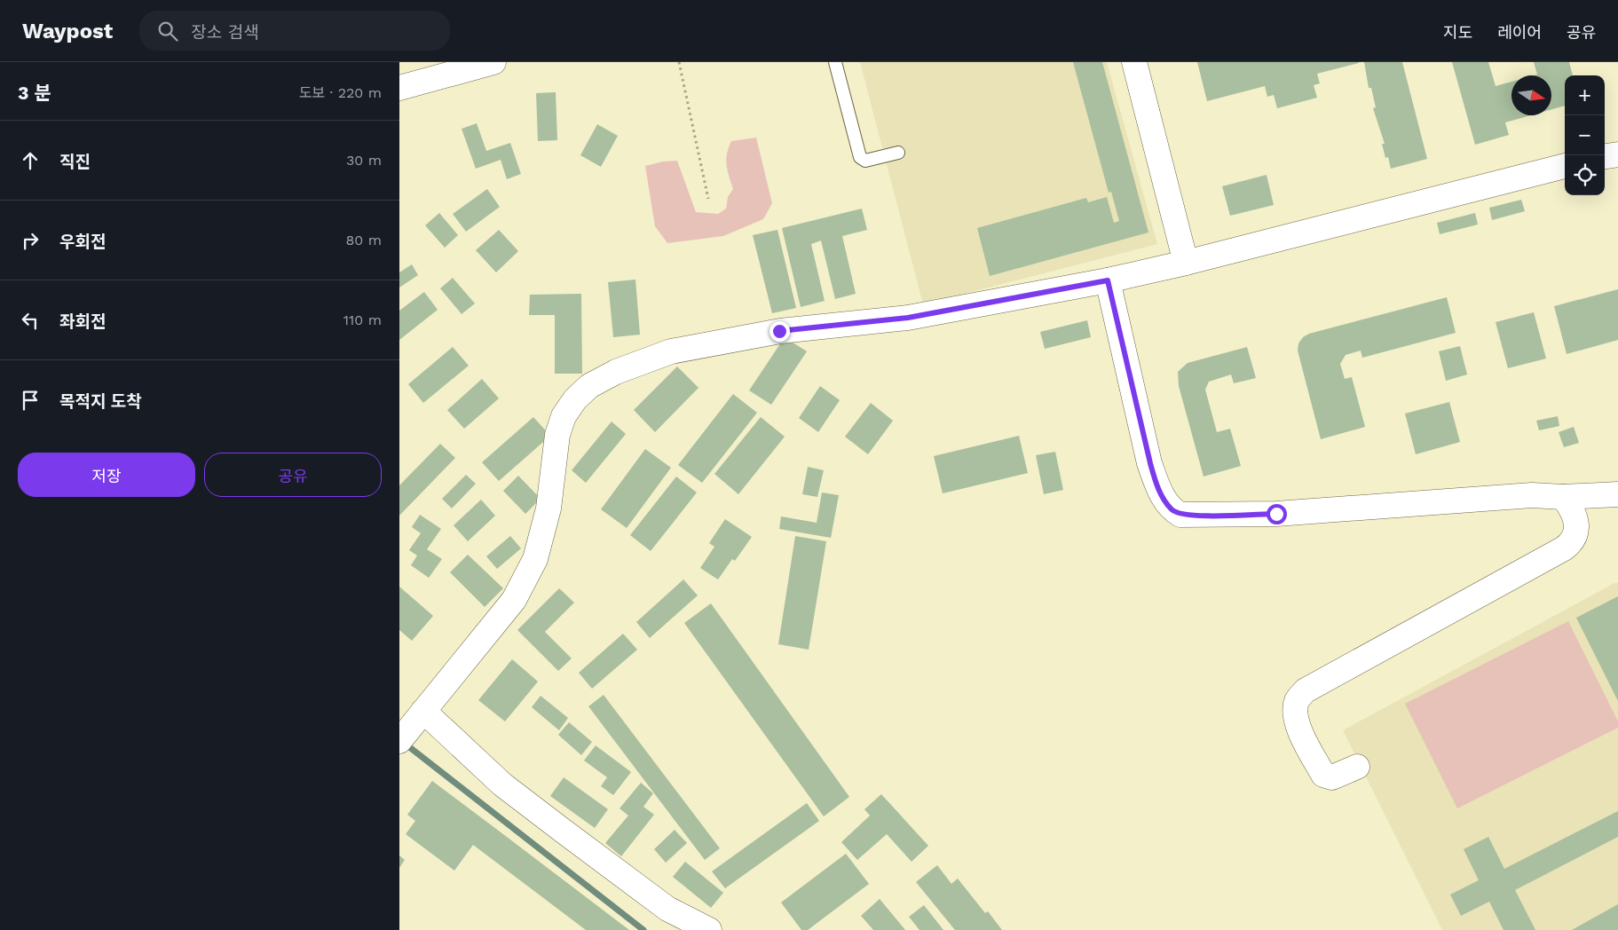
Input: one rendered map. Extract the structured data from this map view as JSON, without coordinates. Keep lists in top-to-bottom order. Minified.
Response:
{"north":"right","page":{"header":"Waypost","search":"장소 검색","nav":["지도","레이어","공유"],"heading":["3 분","도보 · 220 m"],"map_buttons":["+","−"],"list":[["직진","30 m"],["우회전","80 m"],["좌회전","110 m"],"목적지 도착"],"buttons":["저장","공유"]}}
